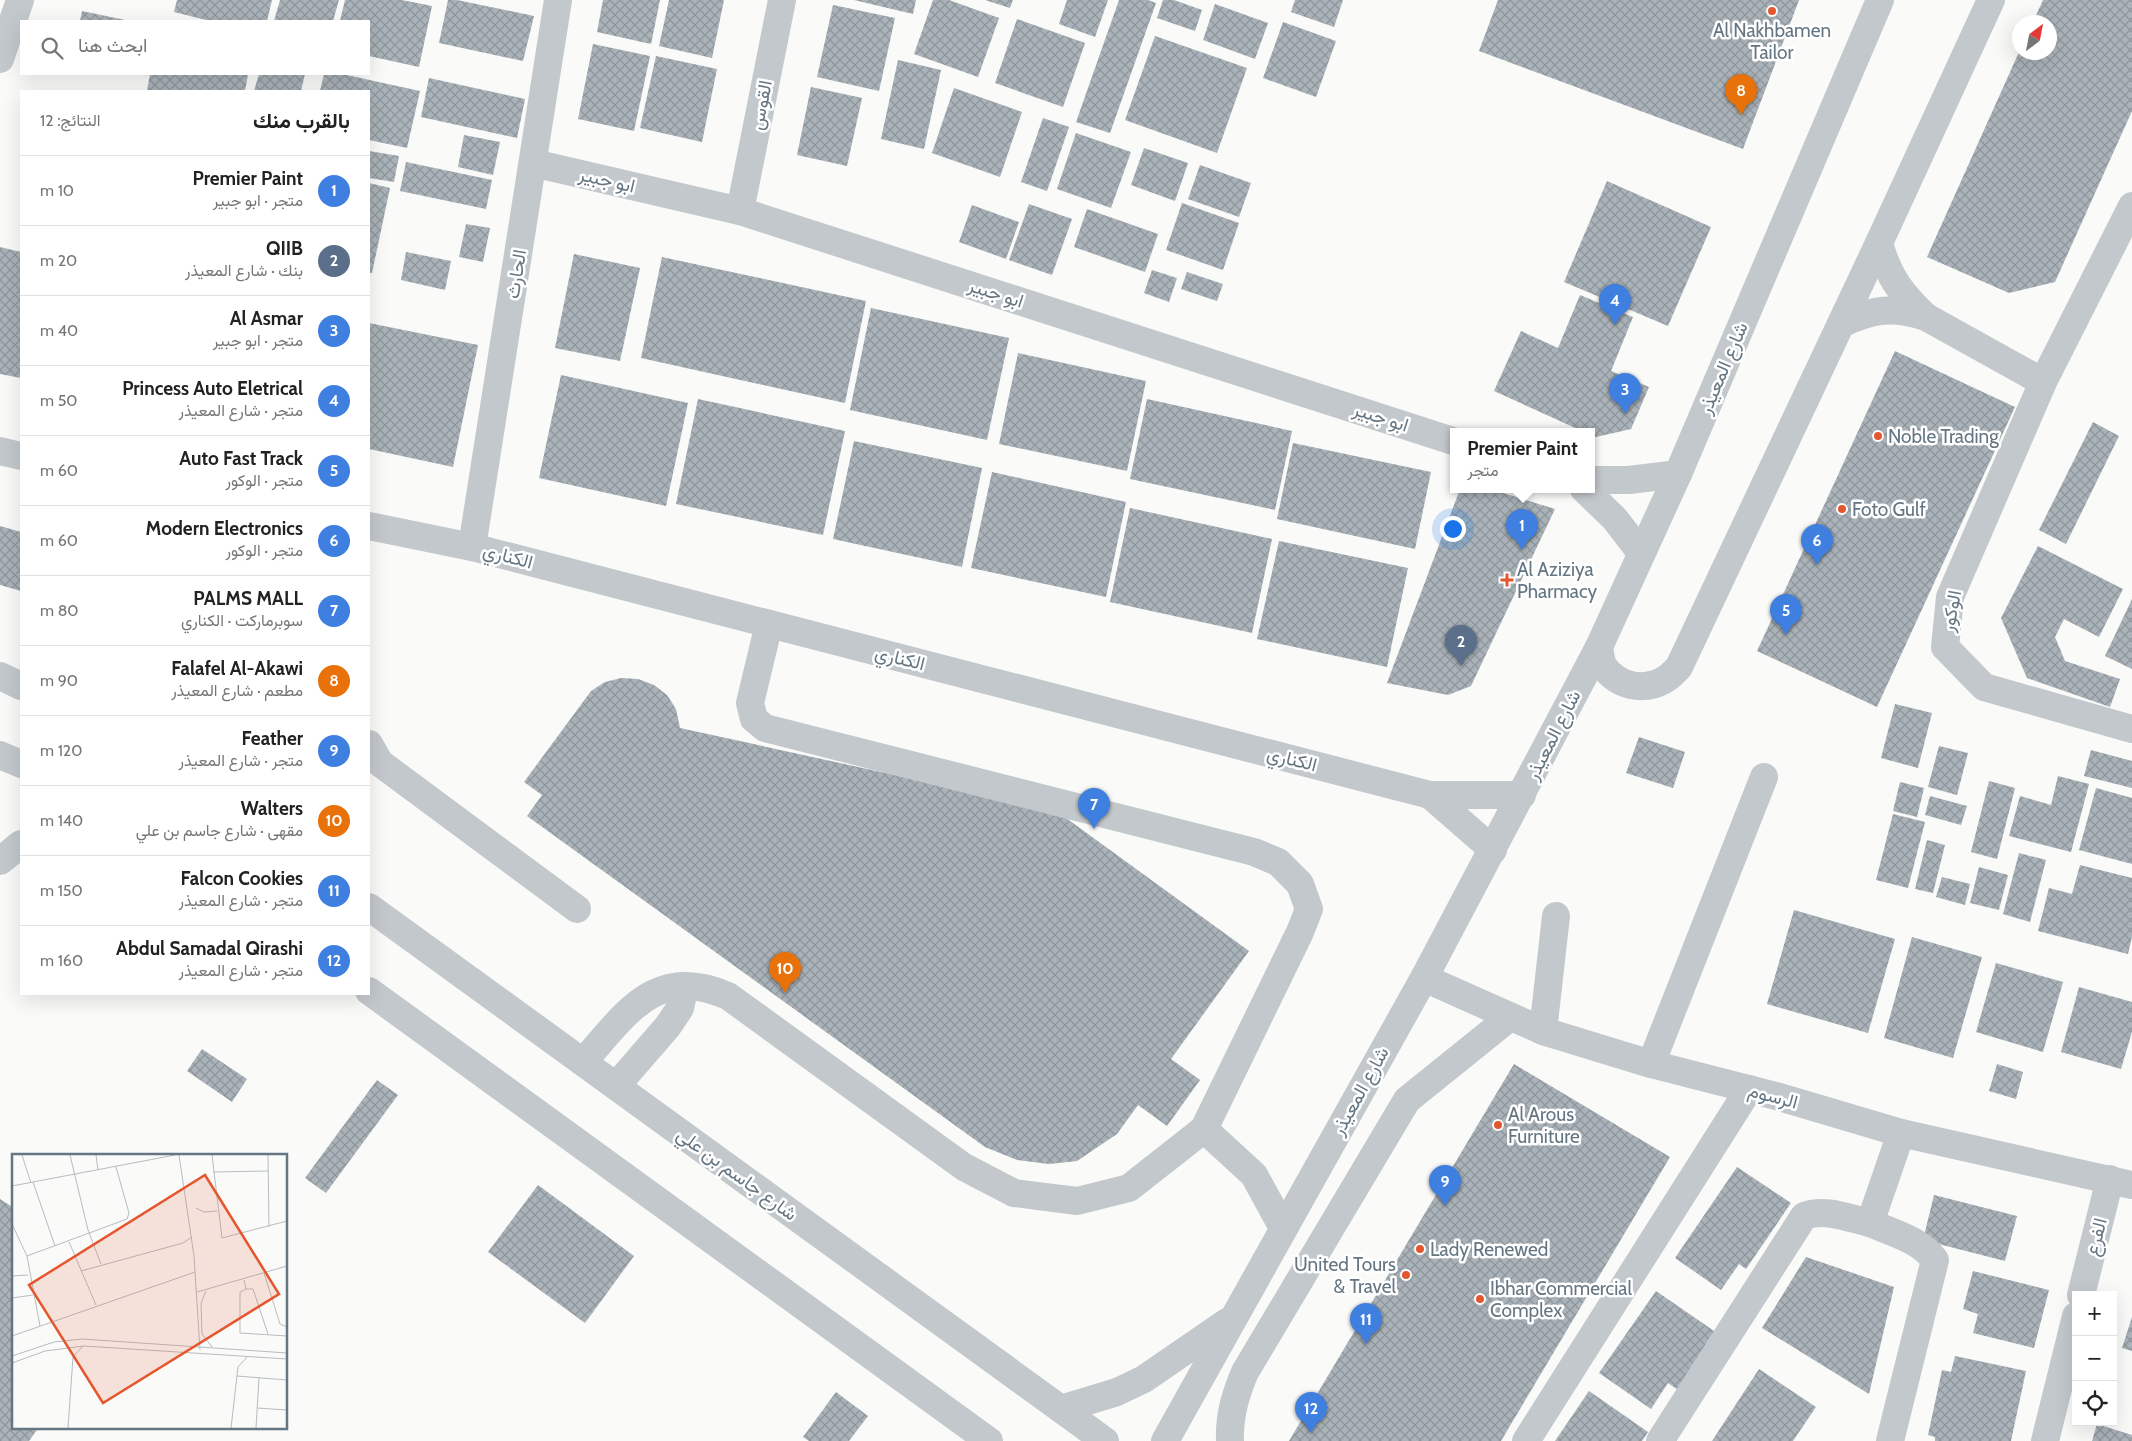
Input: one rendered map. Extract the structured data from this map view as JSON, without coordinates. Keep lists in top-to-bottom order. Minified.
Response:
{"streets":{"street":["القوس","ابو جبير","الحارث","شارع المعيذر","الكناري","الوكور","الرسوم","شارع جاسم بن علي","الفرع"]},"crossings":[["القوس","ابو جبير"],["ابو جبير","الحارث"],["الحارث","الكناري"],["شارع المعيذر","الكناري"],["شارع المعيذر","الرسوم"],["الرسوم","الفرع"]],"places":{"other":["Al Nakhbamen Tailor","Noble Trading","Foto Gulf","Al Arous Furniture","Lady Renewed","United Tours & Travel","Ibhar Commercial Complex"],"health":["Al Aziziya Pharmacy"]},"north":"top right","page":{"search":"ابحث هنا","pins":["8","4","3","1","6","5","2","7","10","9","11","12"],"heading":["بالقرب منك","النتائج: 12"],"list":[{"mark":"1","name":"Premier Paint","note":"متجر · ابو جبير","value":"10 m"},{"mark":"2","name":"QIIB","note":"بنك · شارع المعيذر","value":"20 m"},{"mark":"3","name":"Al Asmar","note":"متجر · ابو جبير","value":"40 m"},{"mark":"4","name":"Princess Auto Eletrical","note":"متجر · شارع المعيذر","value":"50 m"},{"mark":"5","name":"Auto Fast Track","note":"متجر · الوكور","value":"60 m"},{"mark":"6","name":"Modern Electronics","note":"متجر · الوكور","value":"60 m"},{"mark":"7","name":"PALMS MALL","note":"سوبرماركت · الكناري","value":"80 m"},{"mark":"8","name":"Falafel Al-Akawi","note":"مطعم · شارع المعيذر","value":"90 m"},{"mark":"9","name":"Feather","note":"متجر · شارع المعيذر","value":"120 m"},{"mark":"10","name":"Walters","note":"مقهى · شارع جاسم بن علي","value":"140 m"},{"mark":"11","name":"Falcon Cookies","note":"متجر · شارع المعيذر","value":"150 m"},{"mark":"12","name":"Abdul Samadal Qirashi","note":"متجر · شارع المعيذر","value":"160 m"}],"popup":["Premier Paint","متجر"],"map_buttons":["+","−"]}}
